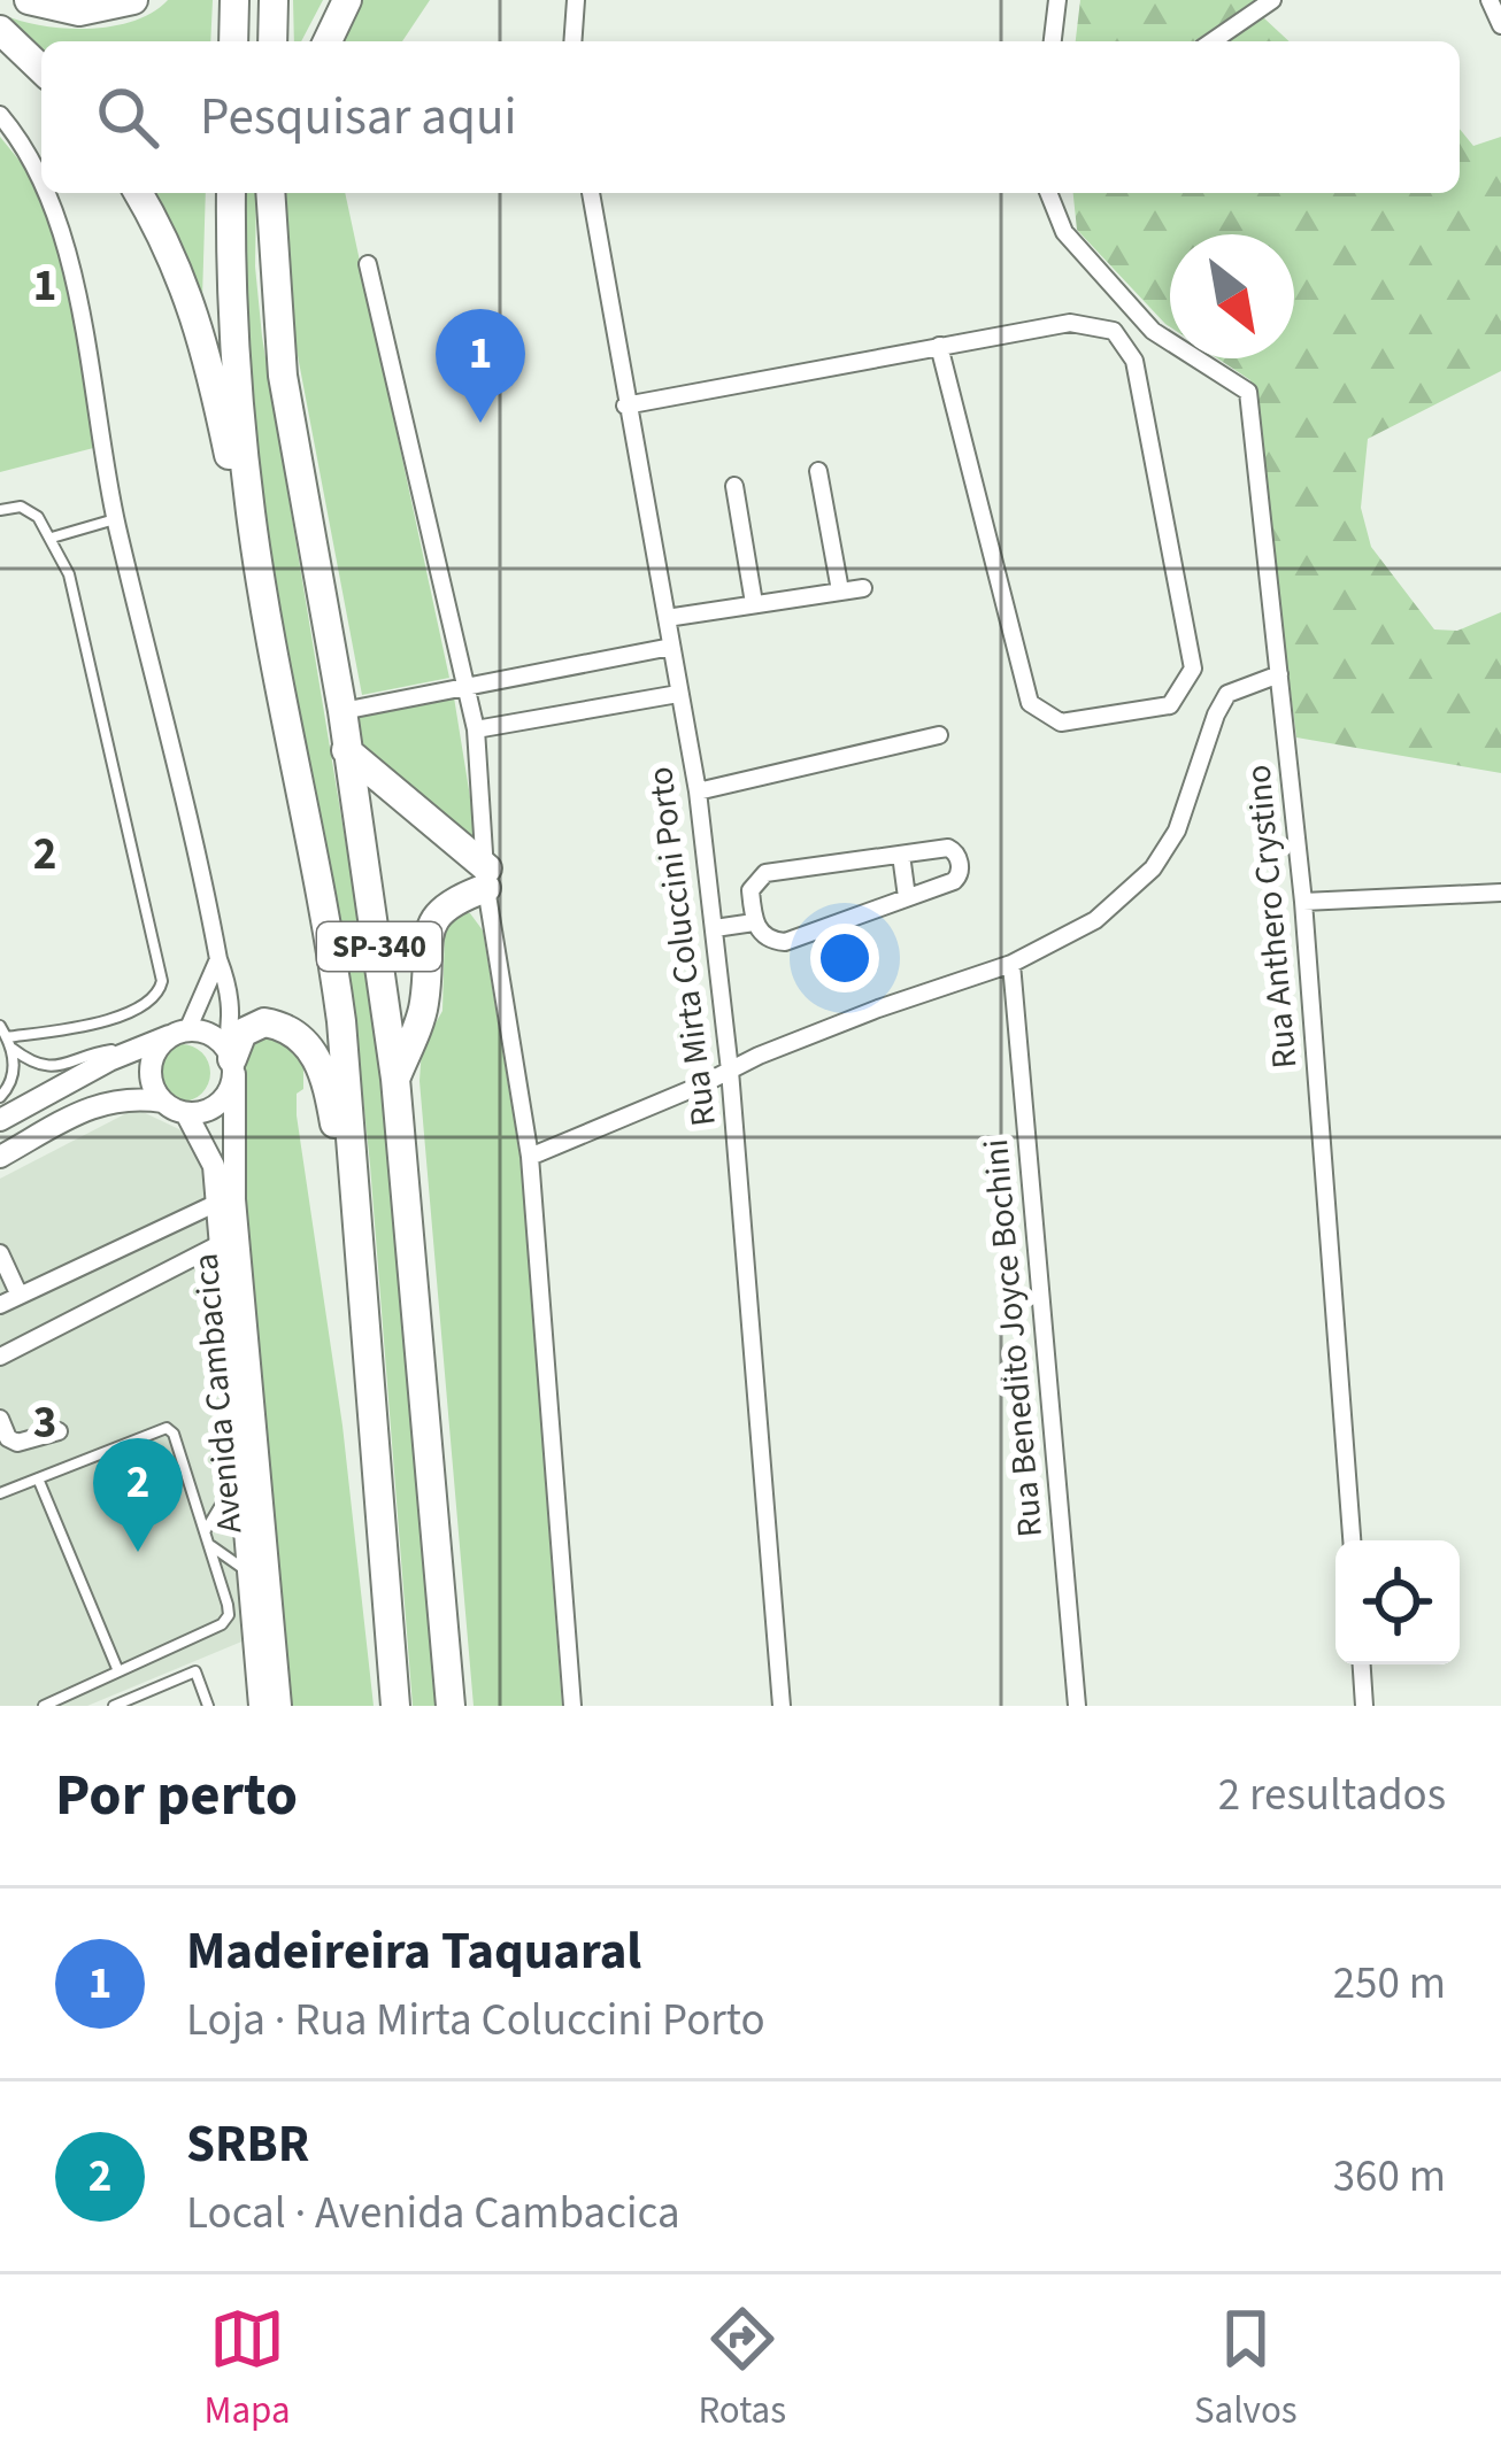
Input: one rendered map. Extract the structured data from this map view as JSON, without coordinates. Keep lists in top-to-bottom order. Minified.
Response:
{"streets":{"highway":["SP-340"],"street":["Rua Anthero Crystino","Rua Mirta Coluccini Porto","Rua Benedito Joyce Bochini","Avenida Cambacica"]},"north":"bottom right","page":{"search":"Pesquisar aqui","pins":["1","2"],"heading":["Por perto","2 resultados"],"list":[{"mark":"1","name":"Madeireira Taquaral","note":"Loja · Rua Mirta Coluccini Porto","value":"250 m"},{"mark":"2","name":"SRBR","note":"Local · Avenida Cambacica","value":"360 m"}],"nav":["Mapa","Rotas","Salvos"]},"grid":{"rows":["1","2","3"]}}
